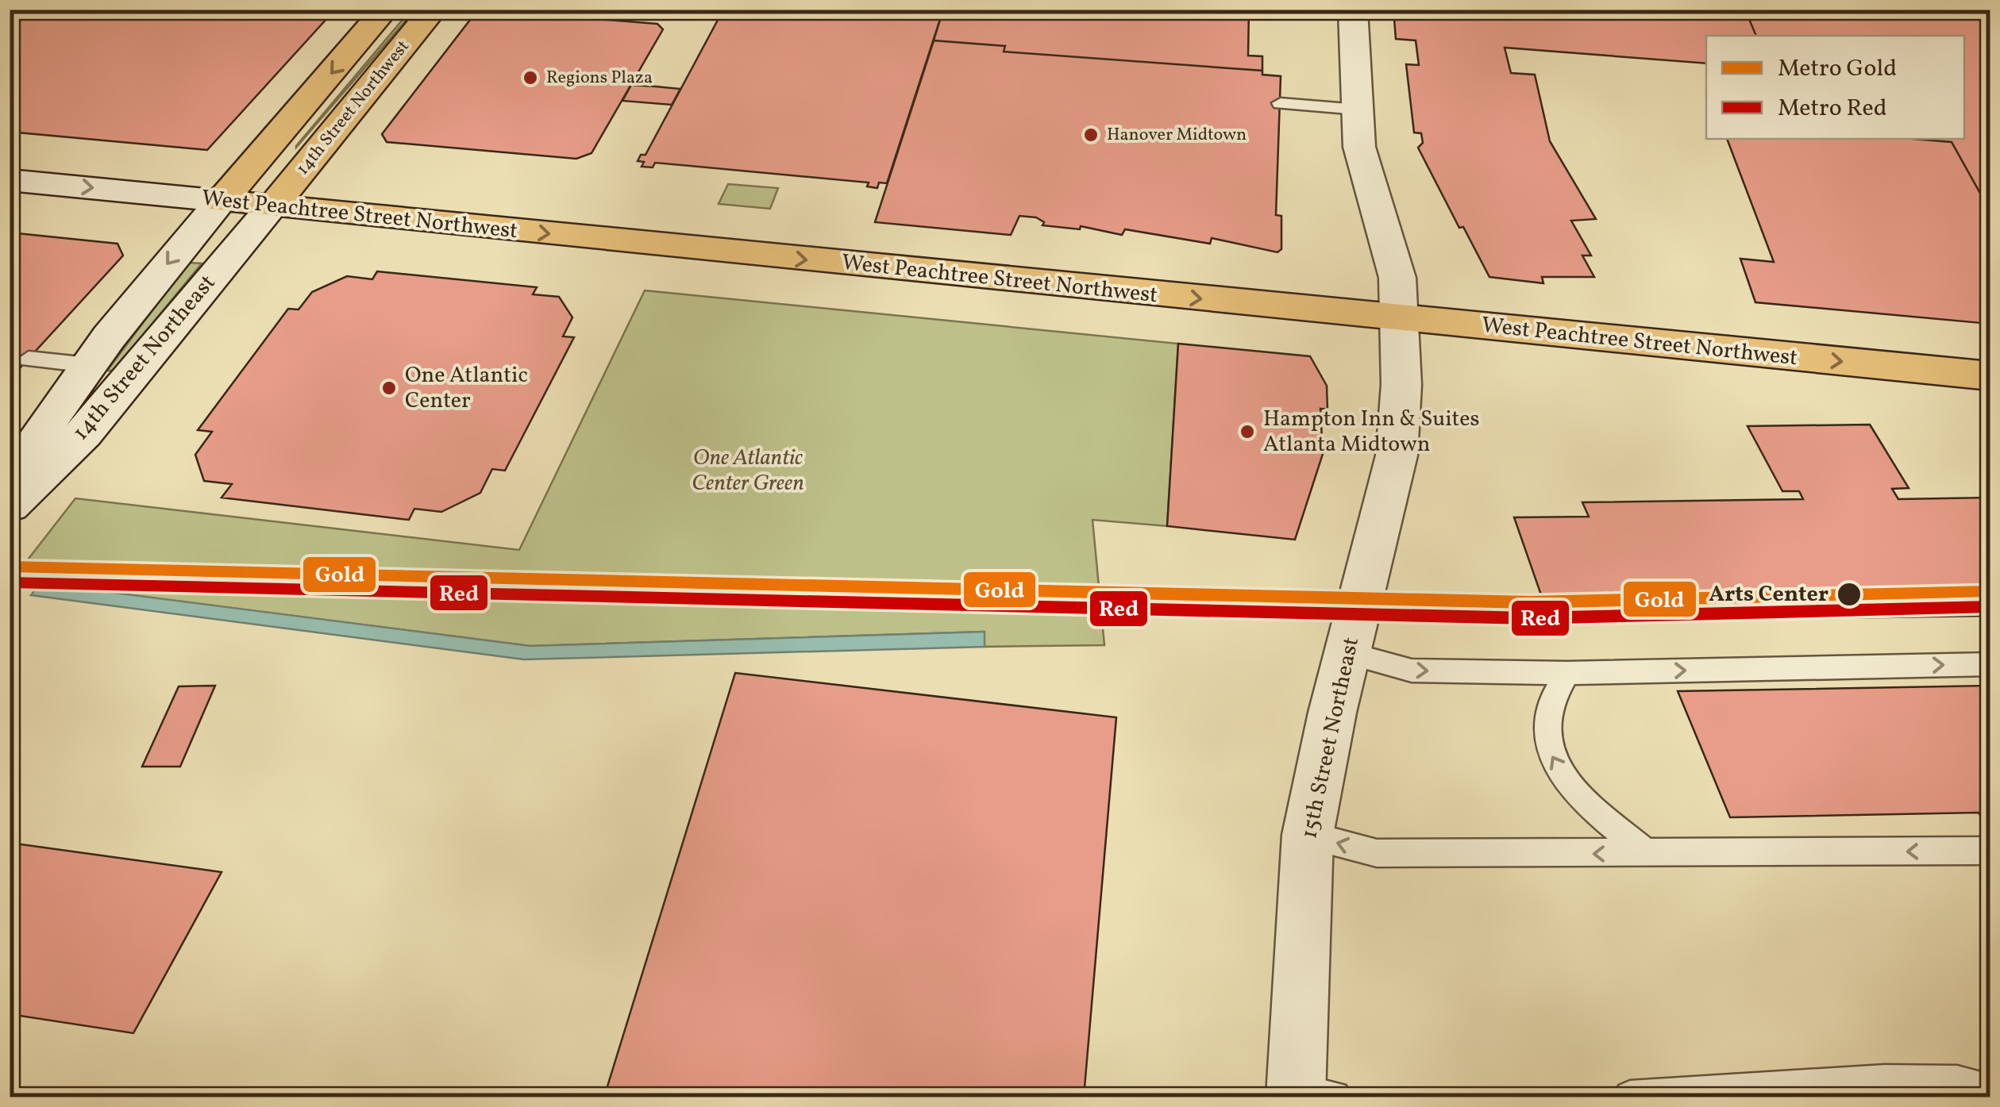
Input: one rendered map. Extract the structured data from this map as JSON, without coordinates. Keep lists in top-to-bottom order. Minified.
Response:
{"streets":{"main road":["14th Street Northwest","West Peachtree Street Northwest"],"street":["14th Street Northeast","15th Street Northeast"]},"crossings":[["14th Street Northwest","West Peachtree Street Northwest"],["14th Street Northwest","14th Street Northeast"],["West Peachtree Street Northwest","14th Street Northeast"],["West Peachtree Street Northwest","15th Street Northeast"]],"one_way":["West Peachtree Street Northwest"],"parks":["One Atlantic Center Green"],"places":["Regions Plaza","Hanover Midtown","One Atlantic Center","Hampton Inn & Suites Atlanta Midtown","Arts Center"],"lines":["metro line Gold","metro line Red"],"legend":["Metro Gold","Metro Red"]}
